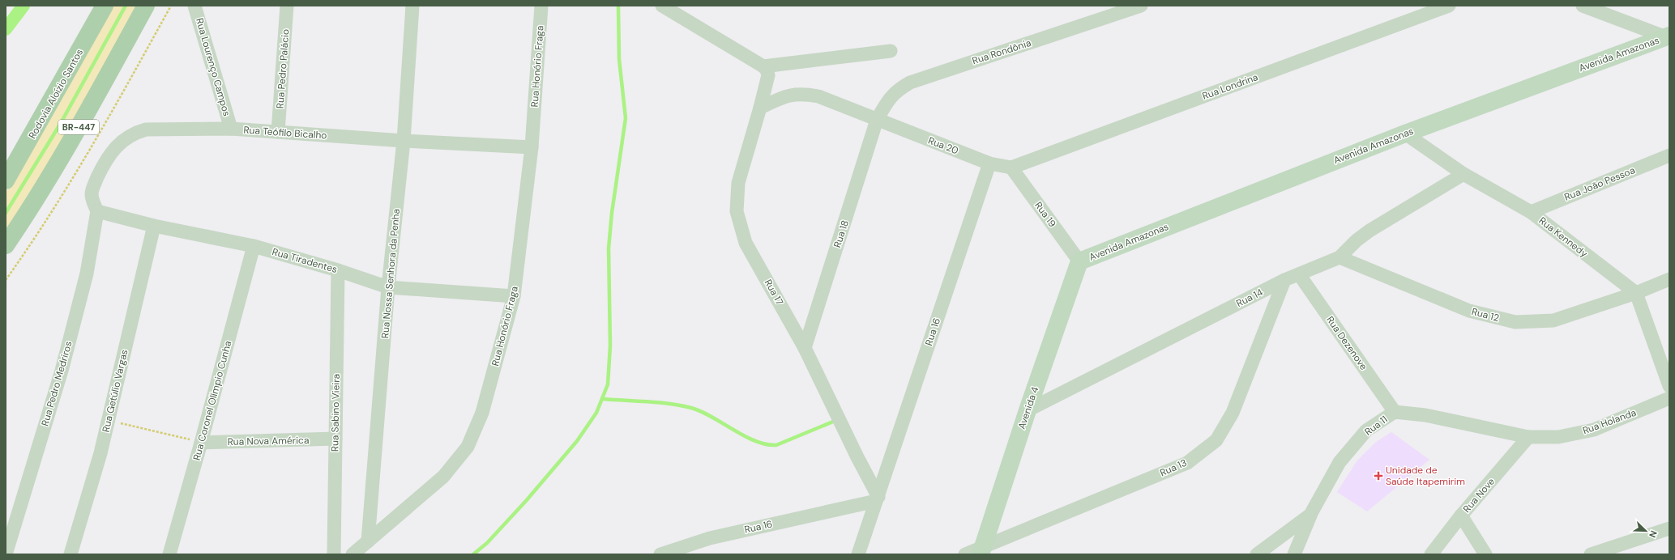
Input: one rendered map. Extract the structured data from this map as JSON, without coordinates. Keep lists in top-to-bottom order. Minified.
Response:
{"streets":{"main road":["Rodovia Aloízio Santos","BR-447"],"street":["Rua Rondônia","Avenida Amazonas","Rua Honório Fraga","Rua Lourenço Campos","Rua Pedro Palácio","Rua Londrina","Rua Teófilo Bicalho","Rua 20","Rua João Pessoa","Rua 19","Rua 18","Rua Kennedy","Rua Tiradentes","Rua Nossa Senhora da Penha","Rua 17","Rua 14","Rua 12","Rua 16","Rua Dezenove","Rua Pedro Medriros","Rua Getúlio Vargas","Rua Coronel Olímpio Cunha","Avenida 4","Rua Sabino Vieira","Rua Holanda","Rua 11","Rua Nova América","Rua 13","Rua Nove"]},"crossings":[["Rua Rondônia","Rua 20"],["Rua Rondônia","Rua 18"],["Avenida Amazonas","Rua 19"],["Avenida Amazonas","Rua Kennedy"],["Avenida Amazonas","Avenida 4"],["Rua Honório Fraga","Rua Teófilo Bicalho"],["Rua Honório Fraga","Rua Tiradentes"],["Rua Honório Fraga","Rua Nossa Senhora da Penha"],["Rua Lourenço Campos","Rua Teófilo Bicalho"],["Rua Pedro Palácio","Rua Teófilo Bicalho"],["Rua Londrina","Rua 20"],["Rua Londrina","Rua 19"],["Rua Teófilo Bicalho","Rua Tiradentes"],["Rua Teófilo Bicalho","Rua Nossa Senhora da Penha"],["Rua Teófilo Bicalho","Rua Pedro Medriros"],["Rua 20","Rua 19"],["Rua 20","Rua 18"],["Rua 20","Rua 17"],["Rua 20","Rua 16"],["Rua João Pessoa","Rua Kennedy"],["Rua 19","Avenida 4"],["Rua 18","Rua 17"],["Rua Kennedy","Rua 14"],["Rua Kennedy","Rua 12"],["Rua Tiradentes","Rua Nossa Senhora da Penha"],["Rua Tiradentes","Rua Pedro Medriros"],["Rua Tiradentes","Rua Getúlio Vargas"],["Rua Tiradentes","Rua Coronel Olímpio Cunha"],["Rua Tiradentes","Rua Sabino Vieira"],["Rua 17","Rua 16"],["Rua 14","Rua 12"],["Rua 14","Rua Dezenove"],["Rua 14","Avenida 4"],["Rua 14","Rua 13"],["Rua Dezenove","Rua 11"],["Rua Coronel Olímpio Cunha","Rua Nova América"],["Avenida 4","Rua 13"],["Rua Sabino Vieira","Rua Nova América"],["Rua Holanda","Rua 11"],["Rua Holanda","Rua Nove"],["Rua 11","Rua Nove"]],"places":{"health":["Unidade de Saúde Itapemirim"]},"north":"bottom right"}
